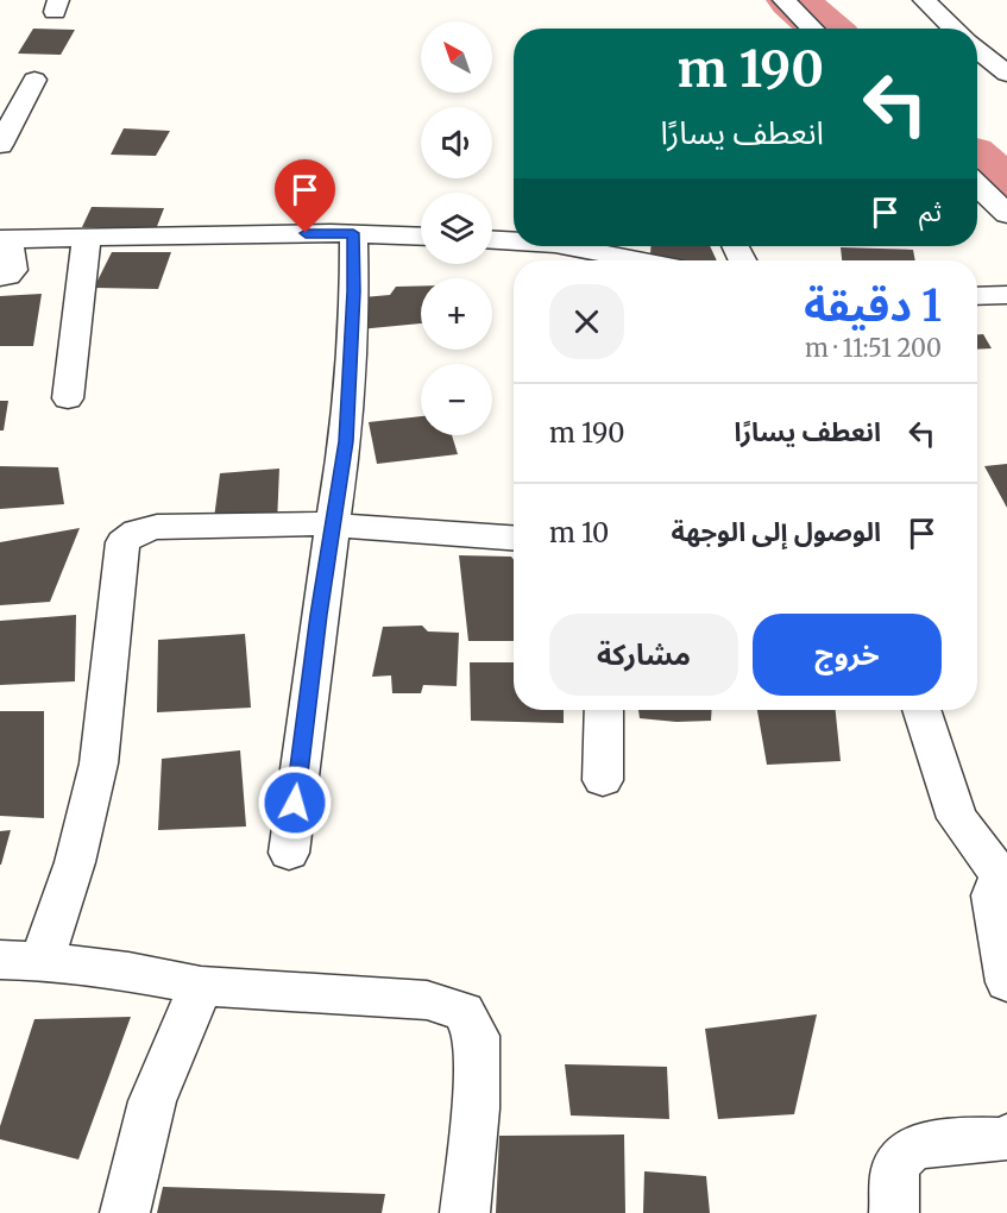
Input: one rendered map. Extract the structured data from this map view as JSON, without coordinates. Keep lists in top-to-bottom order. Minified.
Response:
{"north":"top left","page":{"map_buttons":["+","−"],"turn":["190 m","انعطف يسارًا"],"then":"ثم","heading":["1 دقيقة","200 m · 11:51"],"list":[{"name":"انعطف يسارًا","value":"190 m"},{"name":"الوصول إلى الوجهة","value":"10 m"}],"buttons":["خروج","مشاركة"]}}
